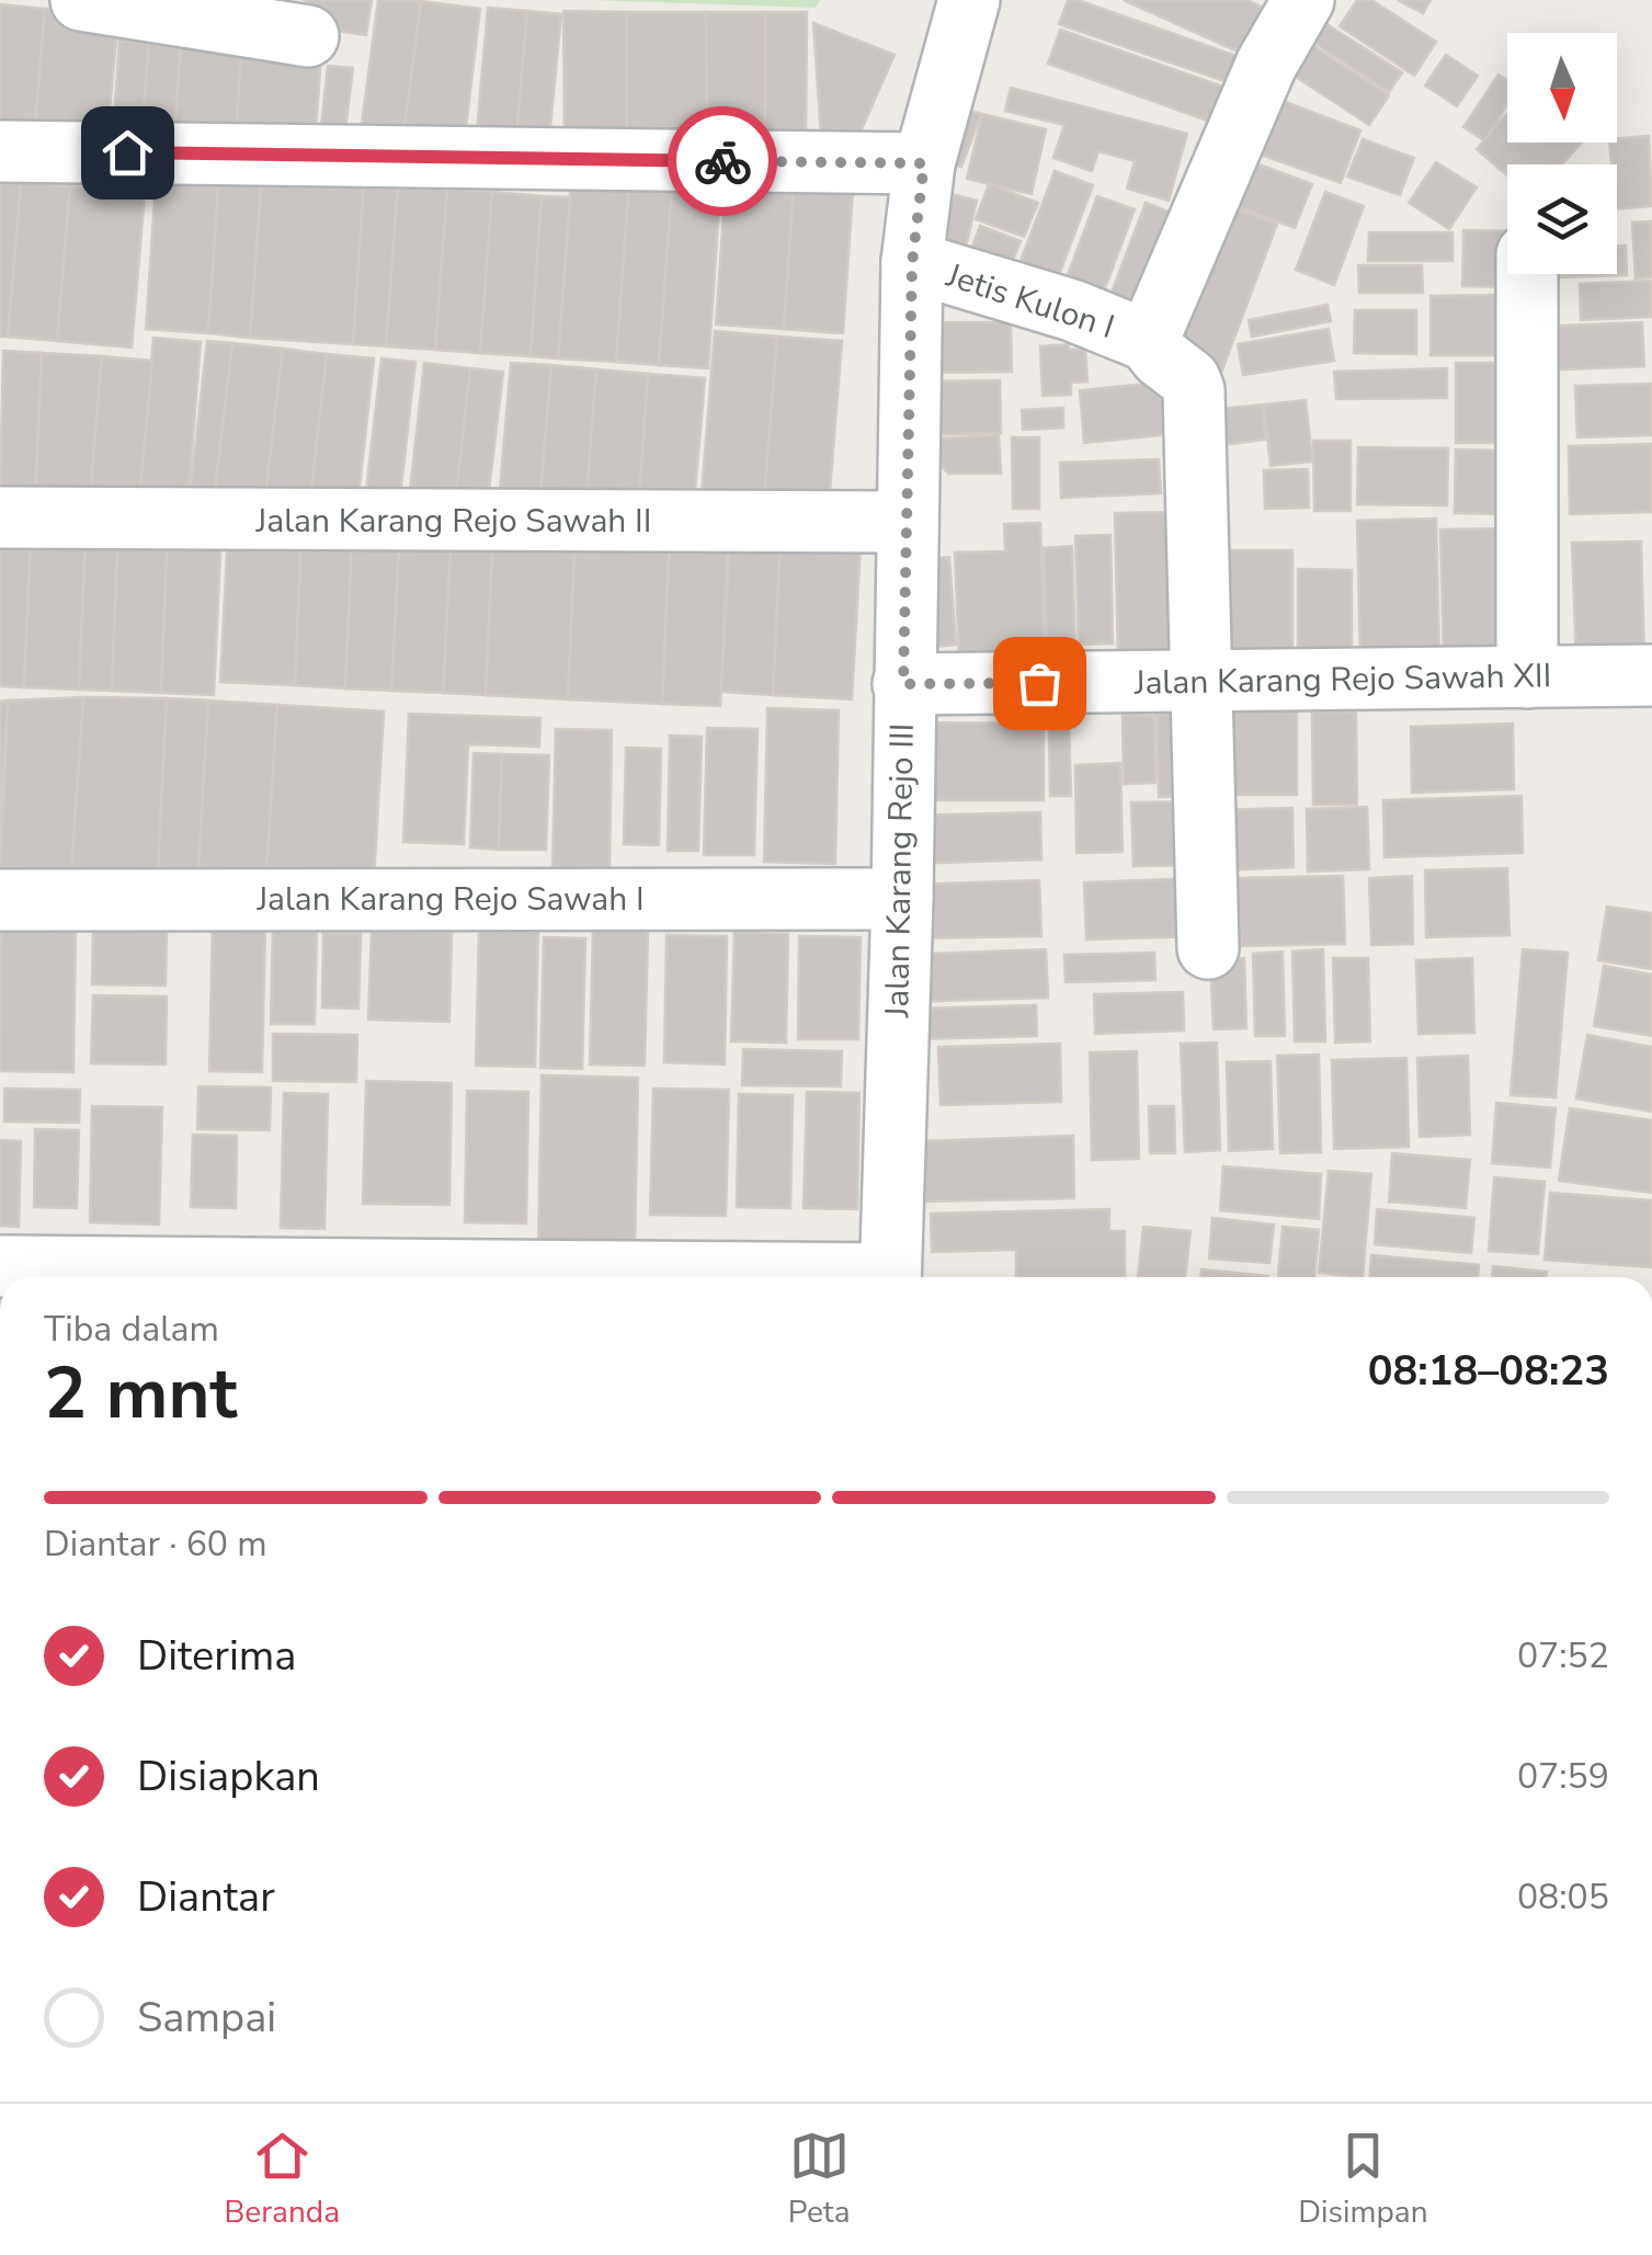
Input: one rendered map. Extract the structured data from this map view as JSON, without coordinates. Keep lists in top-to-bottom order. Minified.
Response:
{"streets":{"street":["Jetis Kulon I","Jalan Karang Rejo Sawah II","Jalan Karang Rejo Sawah XII","Jalan Karang Rejo III","Jalan Karang Rejo Sawah I"]},"crossings":[["Jetis Kulon I","Jalan Karang Rejo Sawah XII"],["Jetis Kulon I","Jalan Karang Rejo III"],["Jalan Karang Rejo Sawah II","Jalan Karang Rejo III"],["Jalan Karang Rejo Sawah XII","Jalan Karang Rejo III"],["Jalan Karang Rejo III","Jalan Karang Rejo Sawah I"]],"north":"bottom","page":{"heading":["2 mnt","Tiba dalam","08:18–08:23"],"bar":"Diantar · 60 m","list":[["Diterima","07:52"],["Disiapkan","07:59"],["Diantar","08:05"],"Sampai"],"tabs":["Beranda","Peta","Disimpan"]}}
